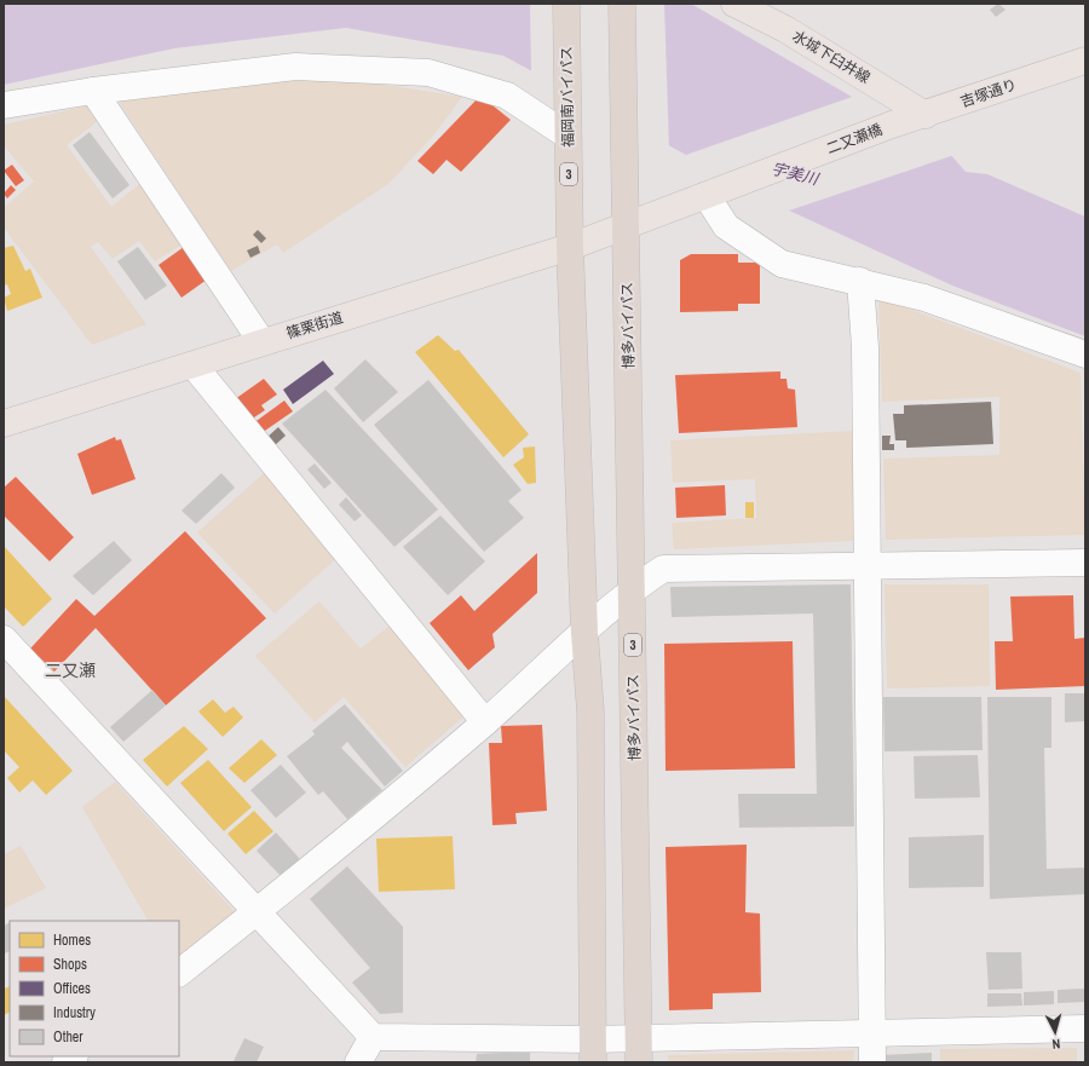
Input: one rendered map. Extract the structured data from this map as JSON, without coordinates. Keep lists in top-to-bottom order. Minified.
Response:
{"streets":{"highway":["福岡南バイパス","3","博多バイパス"],"main road":["水城下臼井線","吉塚通り","二又瀬橋","篠栗街道"]},"crossings":[["水城下臼井線","吉塚通り"],["吉塚通り","二又瀬橋"],["福岡南バイパス","3"],["福岡南バイパス","篠栗街道"],["3","篠栗街道"],["3","博多バイパス"],["篠栗街道","博多バイパス"]],"districts":["二又瀬"],"water":["宇美川"],"legend":["Homes","Shops","Offices","Industry","Other"],"north":"bottom"}
